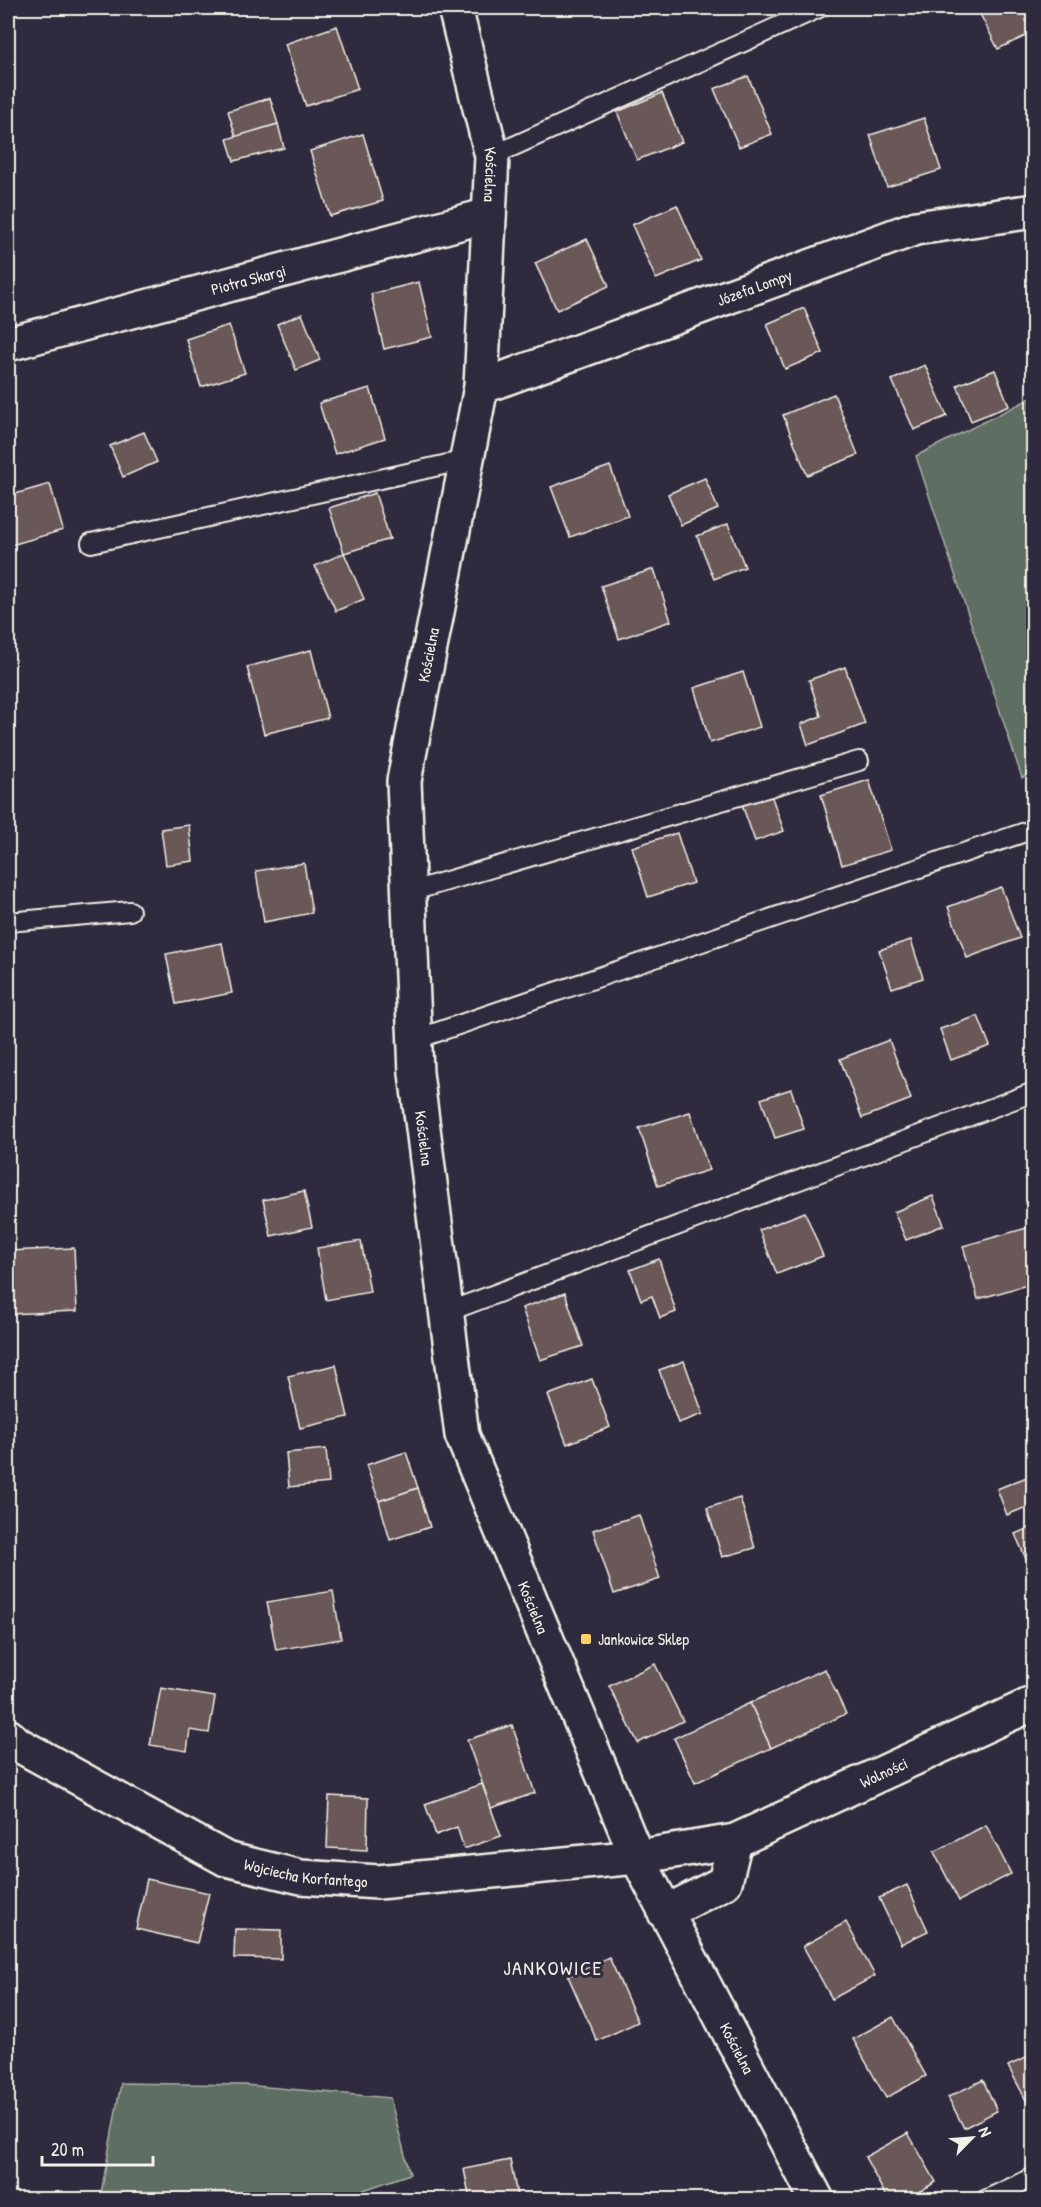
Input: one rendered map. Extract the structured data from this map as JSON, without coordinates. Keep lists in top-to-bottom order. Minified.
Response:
{"streets":{"street":["Kościelna","Piotra Skargi","Józefa Lompy","Wolności","Wojciecha Korfantego"]},"crossings":[["Kościelna","Piotra Skargi"],["Kościelna","Józefa Lompy"],["Kościelna","Wolności"],["Kościelna","Wojciecha Korfantego"],["Wolności","Wojciecha Korfantego"]],"districts":["JANKOWICE"],"places":{"transit":["Jankowice Sklep"]},"scale_bar":"20 m","north":"top right"}
